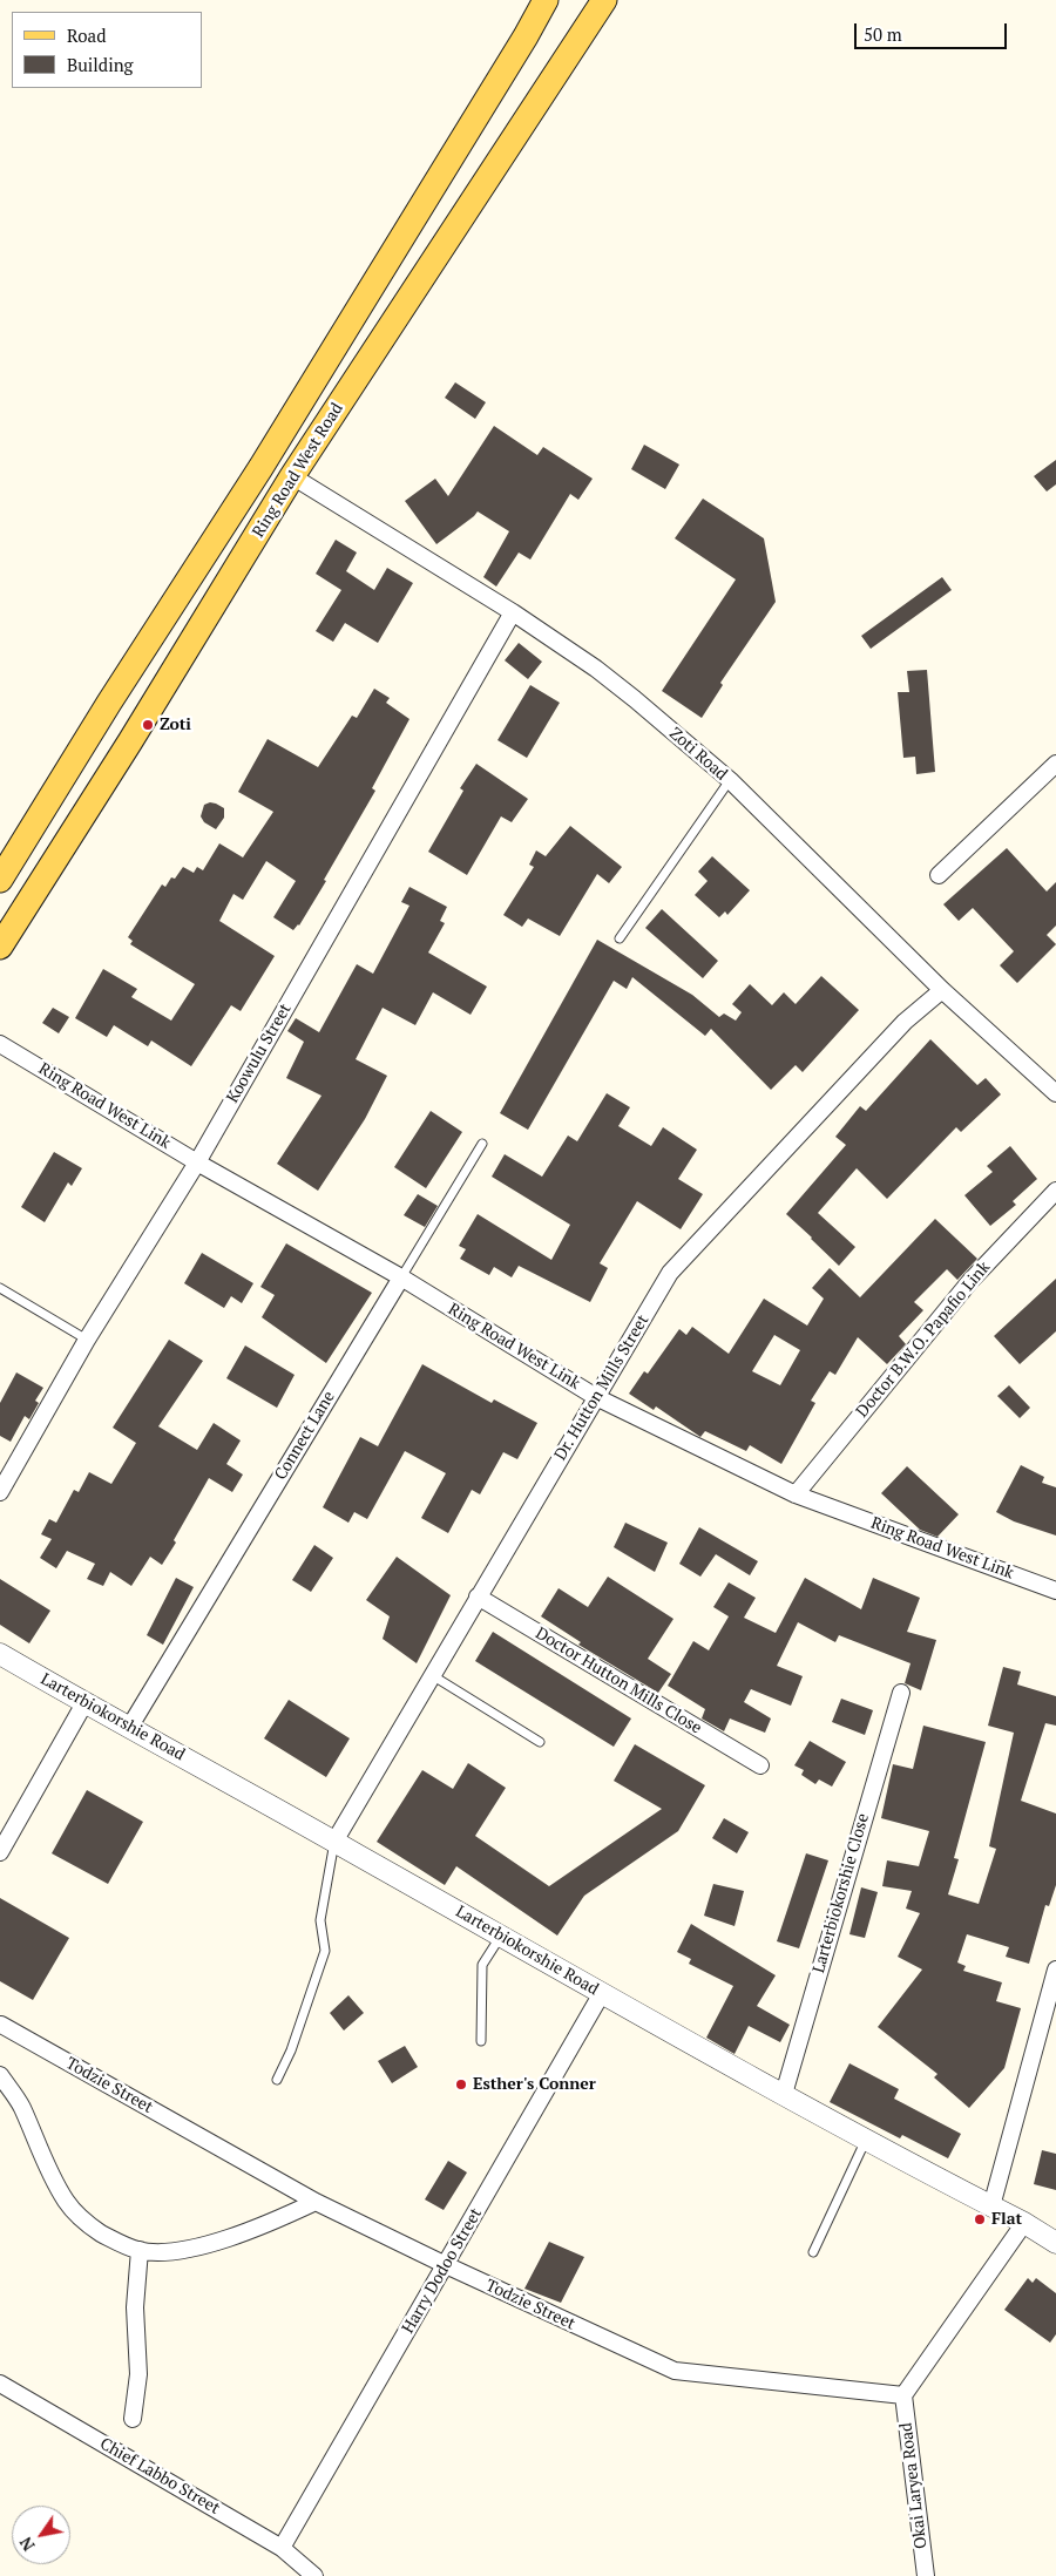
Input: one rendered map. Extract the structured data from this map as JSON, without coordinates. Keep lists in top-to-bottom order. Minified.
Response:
{"streets":{"main road":["Ring Road West Road"],"street":["Zoti Road","Koowulu Street","Ring Road West Link","Doctor B.W.O. Papafio Link","Dr. Hutton Mills Street","Connect Lane","Doctor Hutton Mills Close","Larterbiokorshie Road","Larterbiokorshie Close","Todzie Street","Harry Dodoo Street","Chief Labbo Street","Okai Laryea Road"]},"crossings":[["Ring Road West Road","Zoti Road"],["Zoti Road","Koowulu Street"],["Zoti Road","Dr. Hutton Mills Street"],["Koowulu Street","Ring Road West Link"],["Ring Road West Link","Doctor B.W.O. Papafio Link"],["Ring Road West Link","Dr. Hutton Mills Street"],["Ring Road West Link","Connect Lane"],["Dr. Hutton Mills Street","Doctor Hutton Mills Close"],["Dr. Hutton Mills Street","Larterbiokorshie Road"],["Connect Lane","Larterbiokorshie Road"],["Larterbiokorshie Road","Larterbiokorshie Close"],["Larterbiokorshie Road","Harry Dodoo Street"],["Todzie Street","Harry Dodoo Street"],["Todzie Street","Okai Laryea Road"],["Harry Dodoo Street","Chief Labbo Street"]],"places":["Zoti","Esther's Conner","Flat"],"legend":["Road","Building"],"scale_bar":"50 m","north":"bottom left"}
